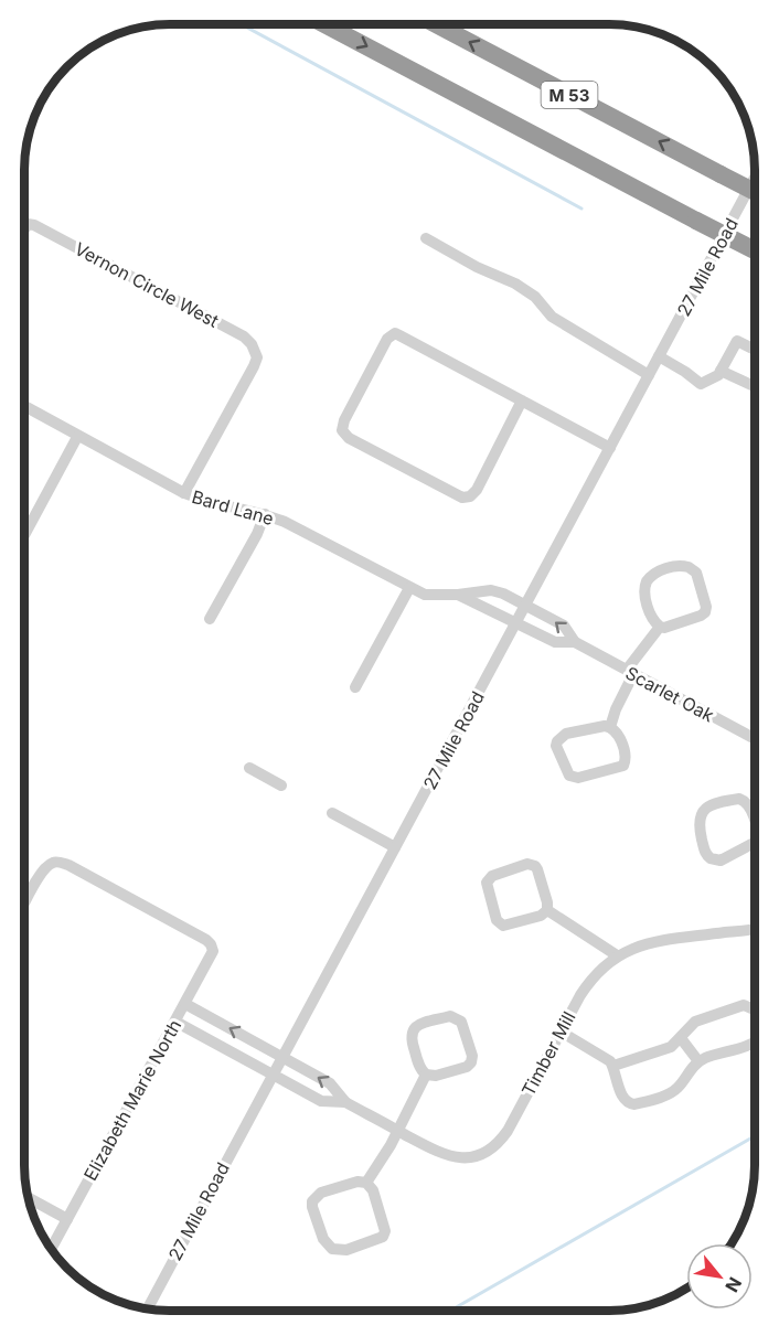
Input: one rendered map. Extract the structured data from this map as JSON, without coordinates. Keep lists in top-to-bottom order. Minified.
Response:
{"streets":{"highway":["M 53"],"street":["27 Mile Road","Vernon Circle West","Bard Lane","Scarlet Oak","Timber Mill","Elizabeth Marie North"]},"crossings":[["27 Mile Road","Bard Lane"],["27 Mile Road","Scarlet Oak"],["27 Mile Road","Timber Mill"],["Vernon Circle West","Bard Lane"],["Bard Lane","Scarlet Oak"],["Timber Mill","Elizabeth Marie North"]],"north":"bottom right"}
